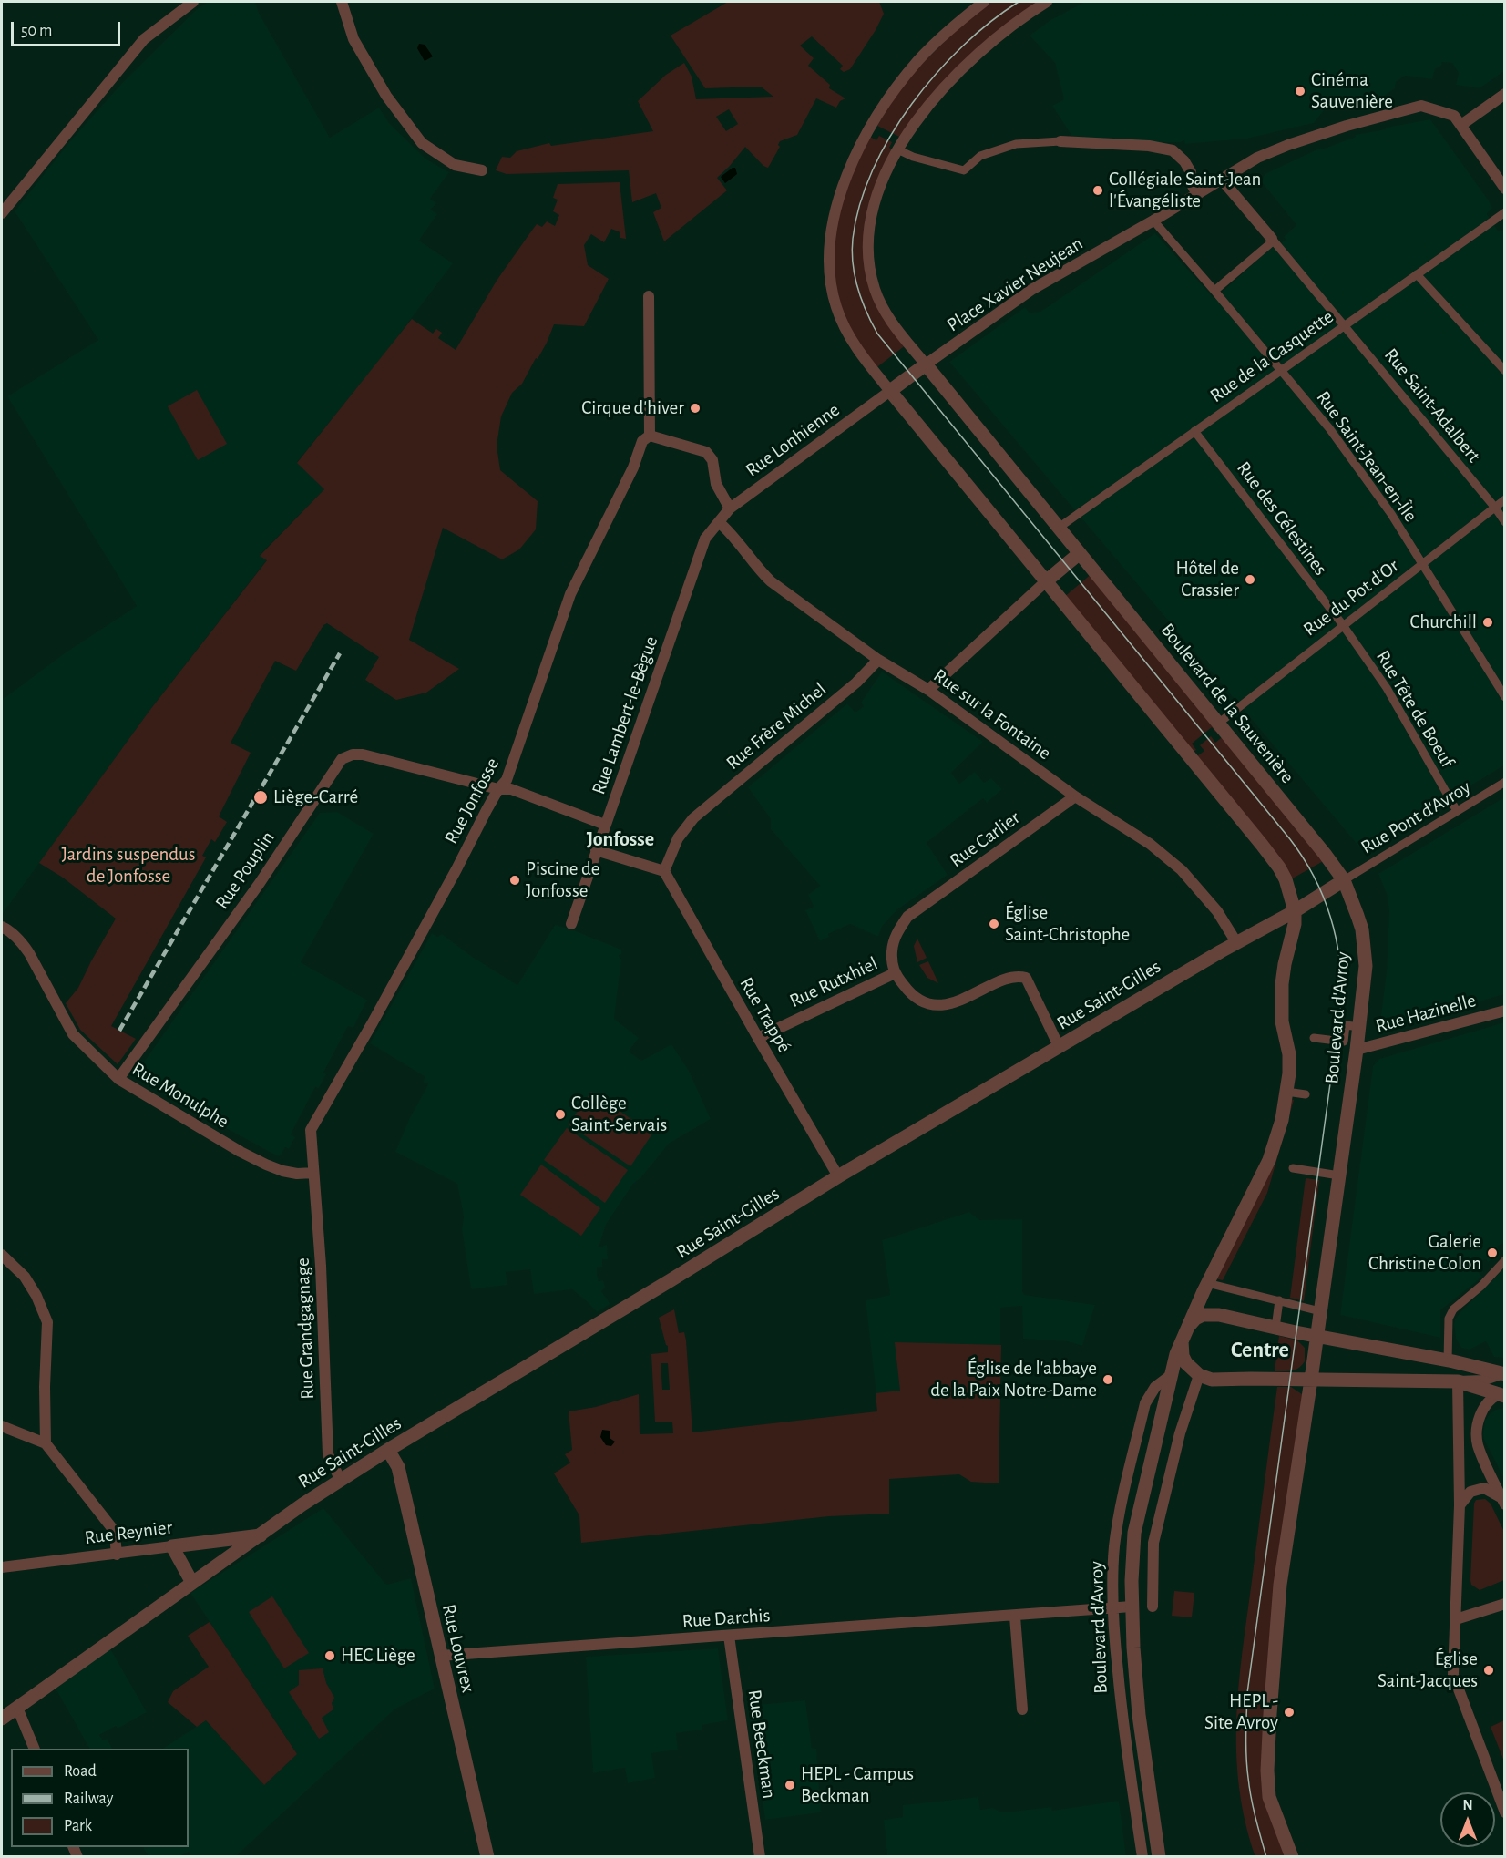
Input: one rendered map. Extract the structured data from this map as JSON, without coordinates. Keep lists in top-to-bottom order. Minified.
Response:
{"streets":{"street":["Place Xavier Neujean","Rue de la Casquette","Rue Saint-Adalbert","Rue Lonhienne","Rue Saint-Jean-en-Île","Rue des Célestines","Rue du Pot d'Or","Boulevard de la Sauvenière","Rue Tête de Boeuf","Rue sur la Fontaine","Rue Lambert-le-Bègue","Rue Frère Michel","Rue Jonfosse","Rue Pont d'Avroy","Rue Carlier","Rue Pouplin","Rue Rutxhiel","Rue Saint-Gilles","Rue Hazinelle","Rue Trappé","Boulevard d'Avroy","Rue Monulphe","Rue Grandgagnage","Rue Reynier","Rue Darchis","Rue Louvrex","Rue Beeckman"]},"crossings":[["Place Xavier Neujean","Boulevard de la Sauvenière"],["Rue de la Casquette","Rue Saint-Adalbert"],["Rue de la Casquette","Rue Saint-Jean-en-Île"],["Rue de la Casquette","Rue des Célestines"],["Rue de la Casquette","Boulevard de la Sauvenière"],["Rue Saint-Adalbert","Rue du Pot d'Or"],["Rue Lonhienne","Rue sur la Fontaine"],["Rue Lonhienne","Rue Lambert-le-Bègue"],["Rue Saint-Jean-en-Île","Rue du Pot d'Or"],["Rue des Célestines","Rue du Pot d'Or"],["Rue des Célestines","Rue Tête de Boeuf"],["Rue du Pot d'Or","Boulevard de la Sauvenière"],["Rue du Pot d'Or","Rue Tête de Boeuf"],["Boulevard de la Sauvenière","Rue Pont d'Avroy"],["Boulevard de la Sauvenière","Boulevard d'Avroy"],["Rue Tête de Boeuf","Rue Pont d'Avroy"],["Rue sur la Fontaine","Rue Lambert-le-Bègue"],["Rue sur la Fontaine","Rue Frère Michel"],["Rue sur la Fontaine","Rue Carlier"],["Rue sur la Fontaine","Rue Saint-Gilles"],["Rue Lambert-le-Bègue","Rue Pouplin"],["Rue Frère Michel","Rue Trappé"],["Rue Jonfosse","Rue Pouplin"],["Rue Jonfosse","Rue Monulphe"],["Rue Jonfosse","Rue Grandgagnage"],["Rue Pont d'Avroy","Boulevard d'Avroy"],["Rue Carlier","Rue Rutxhiel"],["Rue Pouplin","Rue Monulphe"],["Rue Rutxhiel","Rue Trappé"],["Rue Saint-Gilles","Rue Trappé"],["Rue Saint-Gilles","Boulevard d'Avroy"],["Rue Saint-Gilles","Rue Grandgagnage"],["Rue Saint-Gilles","Rue Reynier"],["Rue Saint-Gilles","Rue Louvrex"],["Rue Hazinelle","Boulevard d'Avroy"],["Boulevard d'Avroy","Rue Darchis"],["Rue Monulphe","Rue Grandgagnage"],["Rue Darchis","Rue Louvrex"],["Rue Darchis","Rue Beeckman"]],"districts":["Jonfosse","Centre"],"parks":["Jardins suspendus de Jonfosse"],"places":["Cinéma Sauvenière","Collégiale Saint-Jean l'Évangéliste","Cirque d'hiver","Hôtel de Crassier","Churchill","Liège-Carré","Piscine de Jonfosse","Église Saint-Christophe","Collège Saint-Servais","Galerie Christine Colon","Église de l'abbaye de la Paix Notre-Dame","HEC Liège","Église Saint-Jacques","HEPL - Site Avroy","HEPL - Campus Beckman"],"legend":["Road","Railway","Park"],"scale_bar":"50 m","north":"top"}
